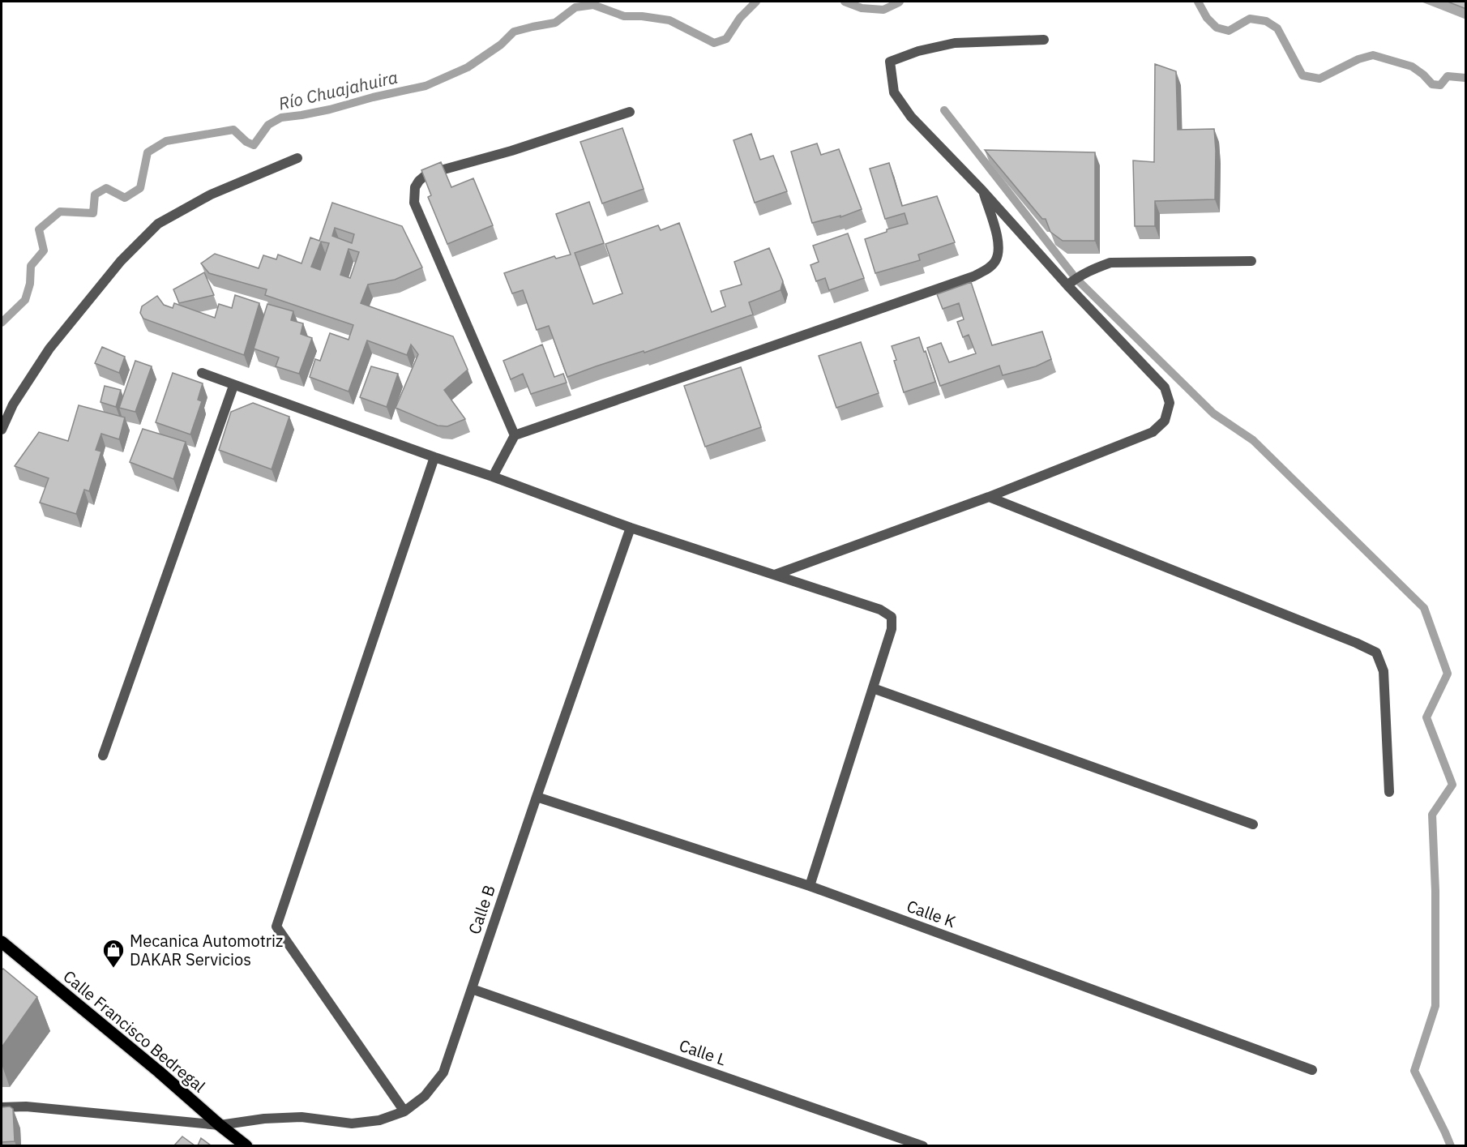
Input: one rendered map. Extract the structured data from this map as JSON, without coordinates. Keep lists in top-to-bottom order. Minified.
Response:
{"streets":{"main road":["Calle Francisco Bedregal"],"street":["Calle B","Calle K","Calle L"]},"crossings":[["Calle B","Calle K"],["Calle B","Calle Francisco Bedregal"],["Calle B","Calle L"]],"water":["Río Chuajahuira"],"places":{"shop":["Mecanica Automotriz DAKAR Servicios"]}}
